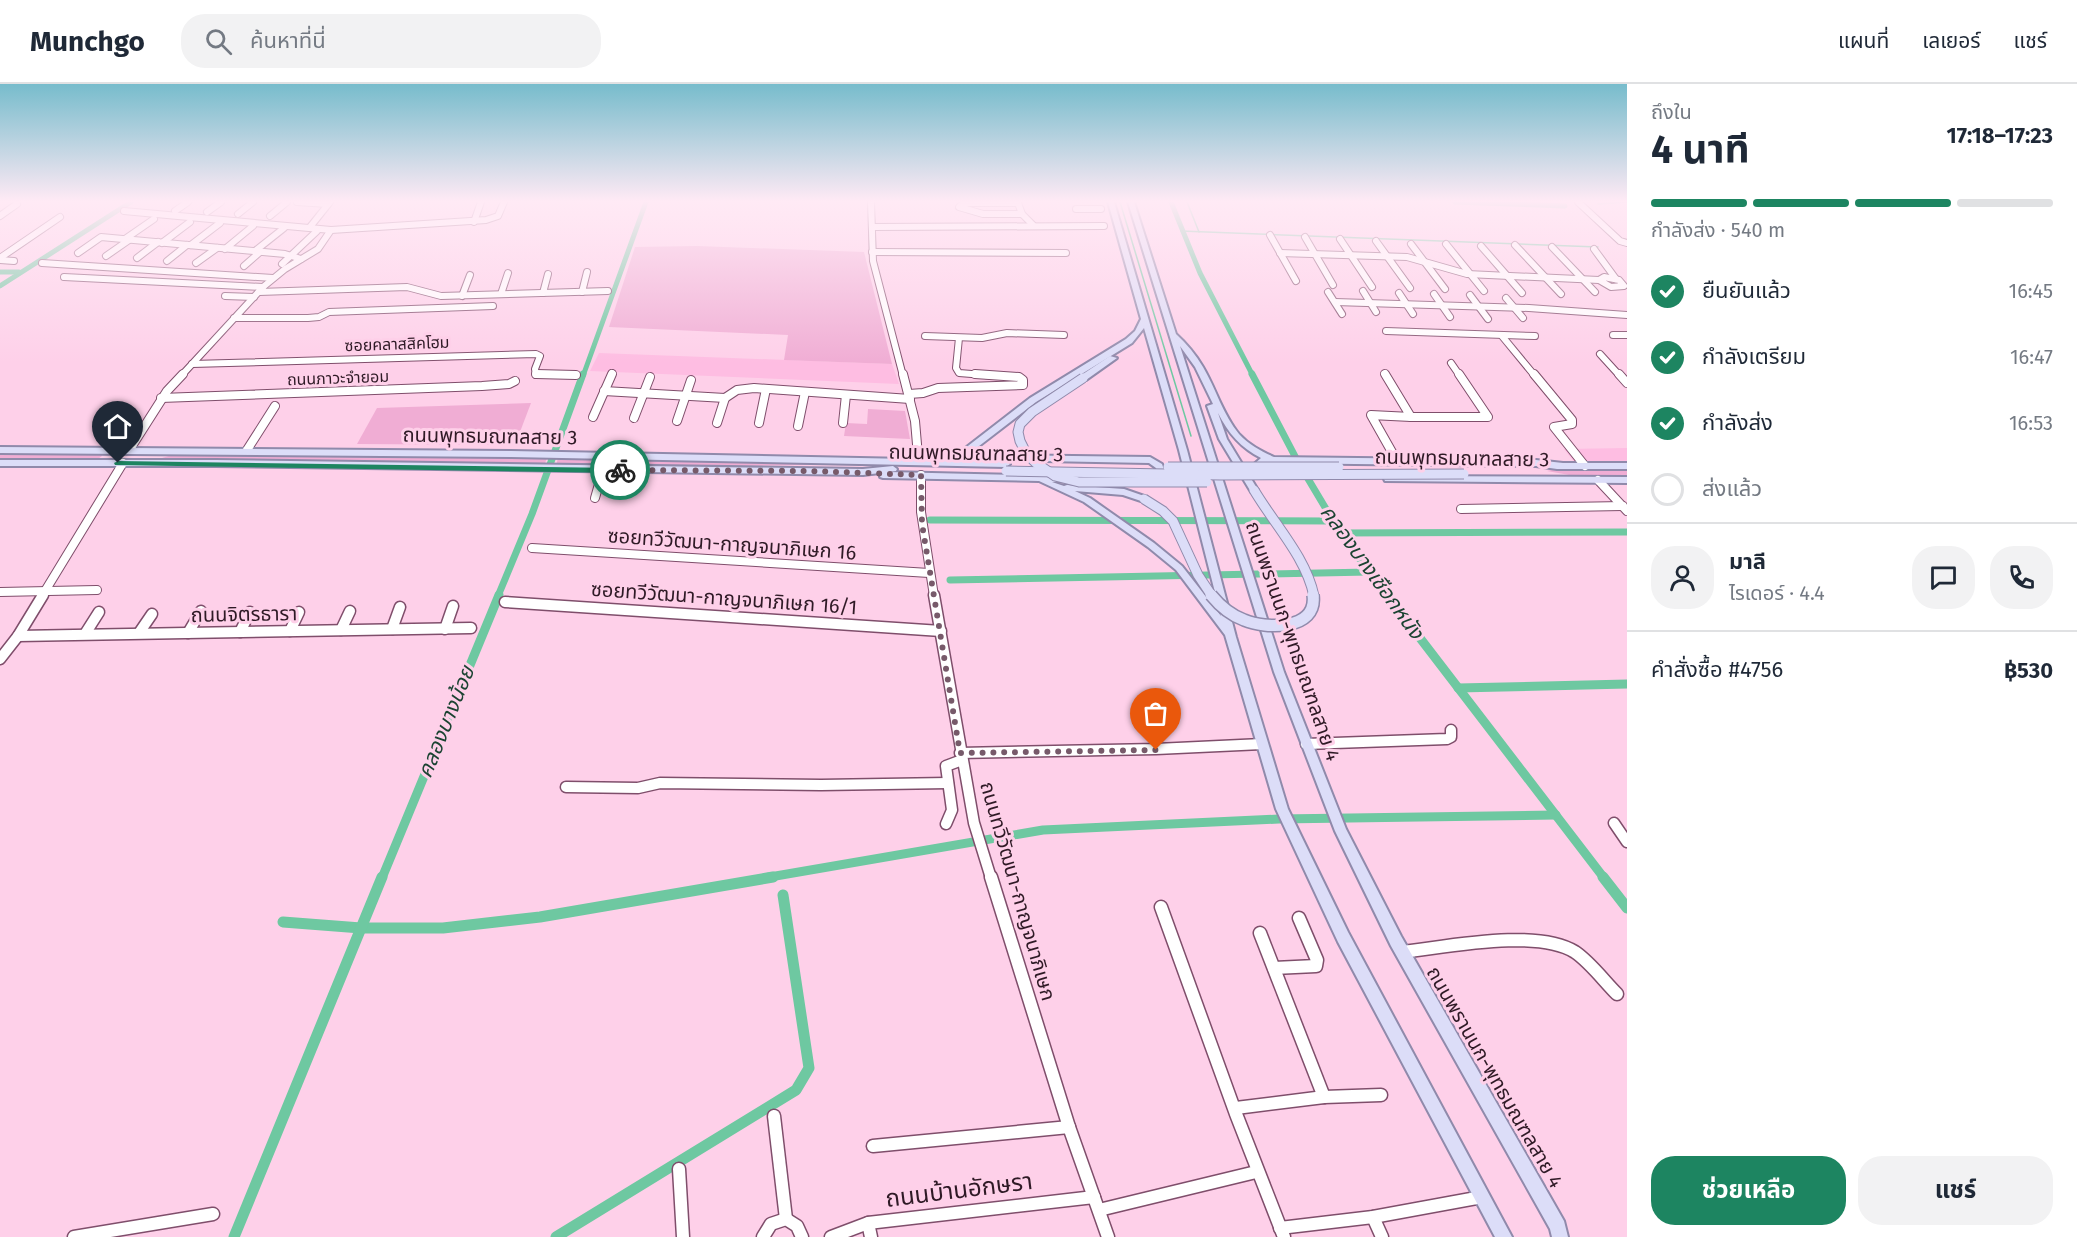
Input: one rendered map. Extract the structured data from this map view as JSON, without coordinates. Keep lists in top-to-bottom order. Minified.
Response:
{"streets":{"main road":["ถนนพุทธมณฑลสาย 3","ถนนพรานนก-พุทธมณฑลสาย 4"],"street":["ซอยคลาสสิคโฮม","ถนนภาวะจำยอม","ซอยทวีวัฒนา-กาญจนาภิเษก 16","ซอยทวีวัฒนา-กาญจนาภิเษก 16/1","ถนนจิตรธารา","ถนนทวีวัฒนา-กาญจนาภิเษก","ถนนบ้านอักษรา"]},"crossings":[["ซอยทวีวัฒนา-กาญจนาภิเษก 16","ถนนทวีวัฒนา-กาญจนาภิเษก"],["ซอยทวีวัฒนา-กาญจนาภิเษก 16/1","ถนนทวีวัฒนา-กาญจนาภิเษก"],["ถนนทวีวัฒนา-กาญจนาภิเษก","ถนนบ้านอักษรา"]],"water":["คลองบางเชือกหนัง","คลองบางน้อย"],"page":{"header":"Munchgo","search":"ค้นหาที่นี่","nav":["แผนที่","เลเยอร์","แชร์"],"heading":["4 นาที","ถึงใน","17:18–17:23"],"panel":["มาลี","ไรเดอร์ · 4.4","คำสั่งซื้อ #4756","฿530"],"bar":"กำลังส่ง · 540 m","list":[["ยืนยันแล้ว","16:45"],["กำลังเตรียม","16:47"],["กำลังส่ง","16:53"],"ส่งแล้ว"],"buttons":["ช่วยเหลือ","แชร์"]}}
